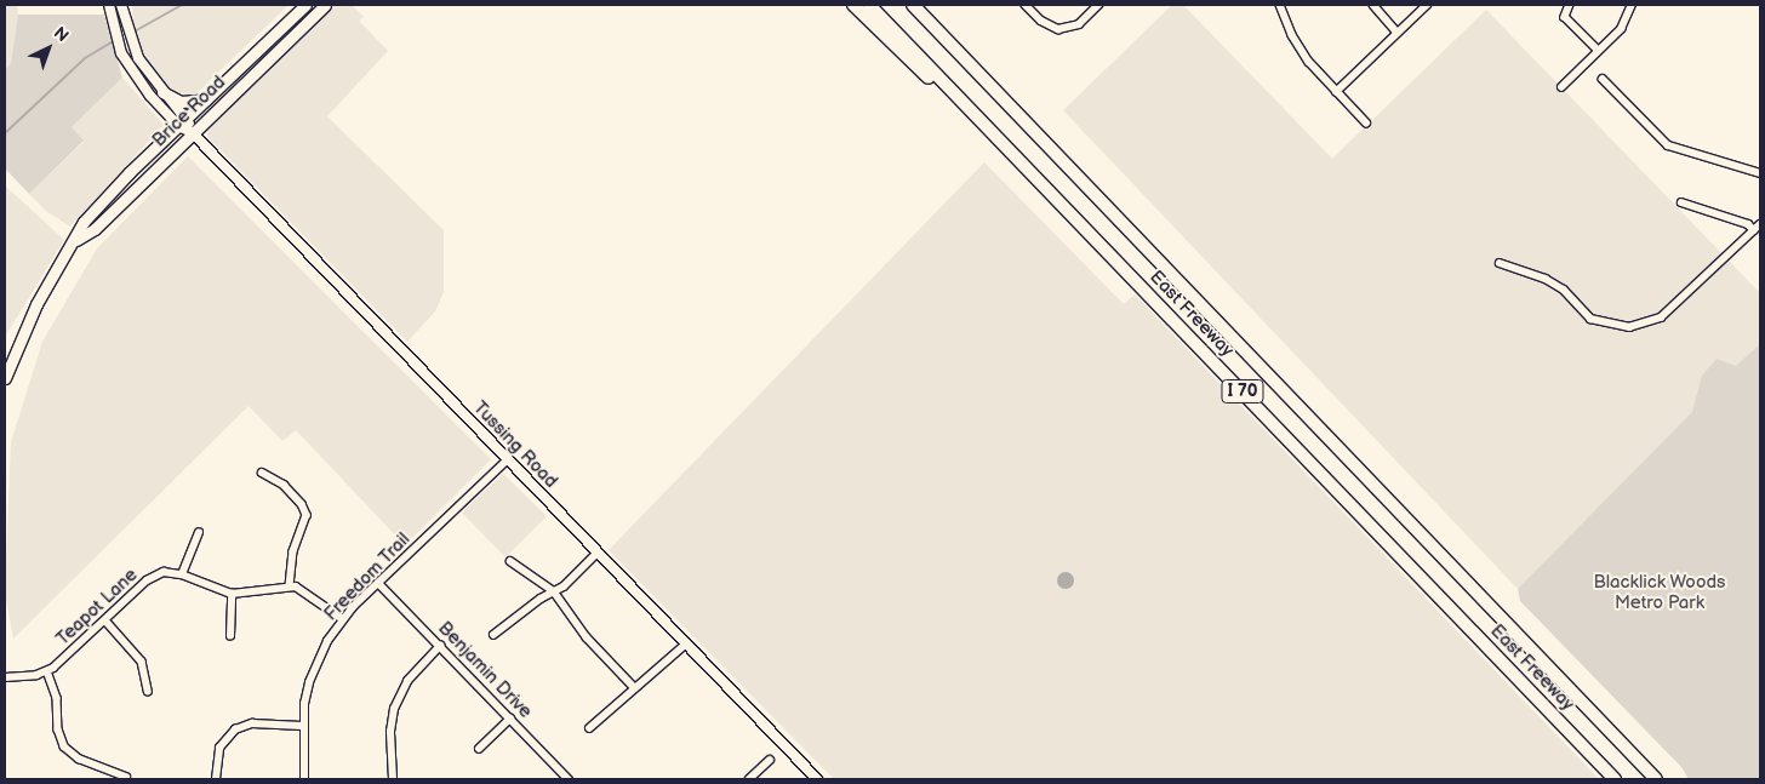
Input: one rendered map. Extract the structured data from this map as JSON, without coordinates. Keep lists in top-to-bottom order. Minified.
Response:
{"streets":{"highway":["East Freeway","I 70"],"main road":["Brice Road","Tussing Road"],"street":["Freedom Trail","Teapot Lane","Benjamin Drive"]},"crossings":[["Brice Road","Tussing Road"],["Tussing Road","Freedom Trail"],["Freedom Trail","Benjamin Drive"]],"parks":["Blacklick Woods Metro Park"],"north":"top right"}
